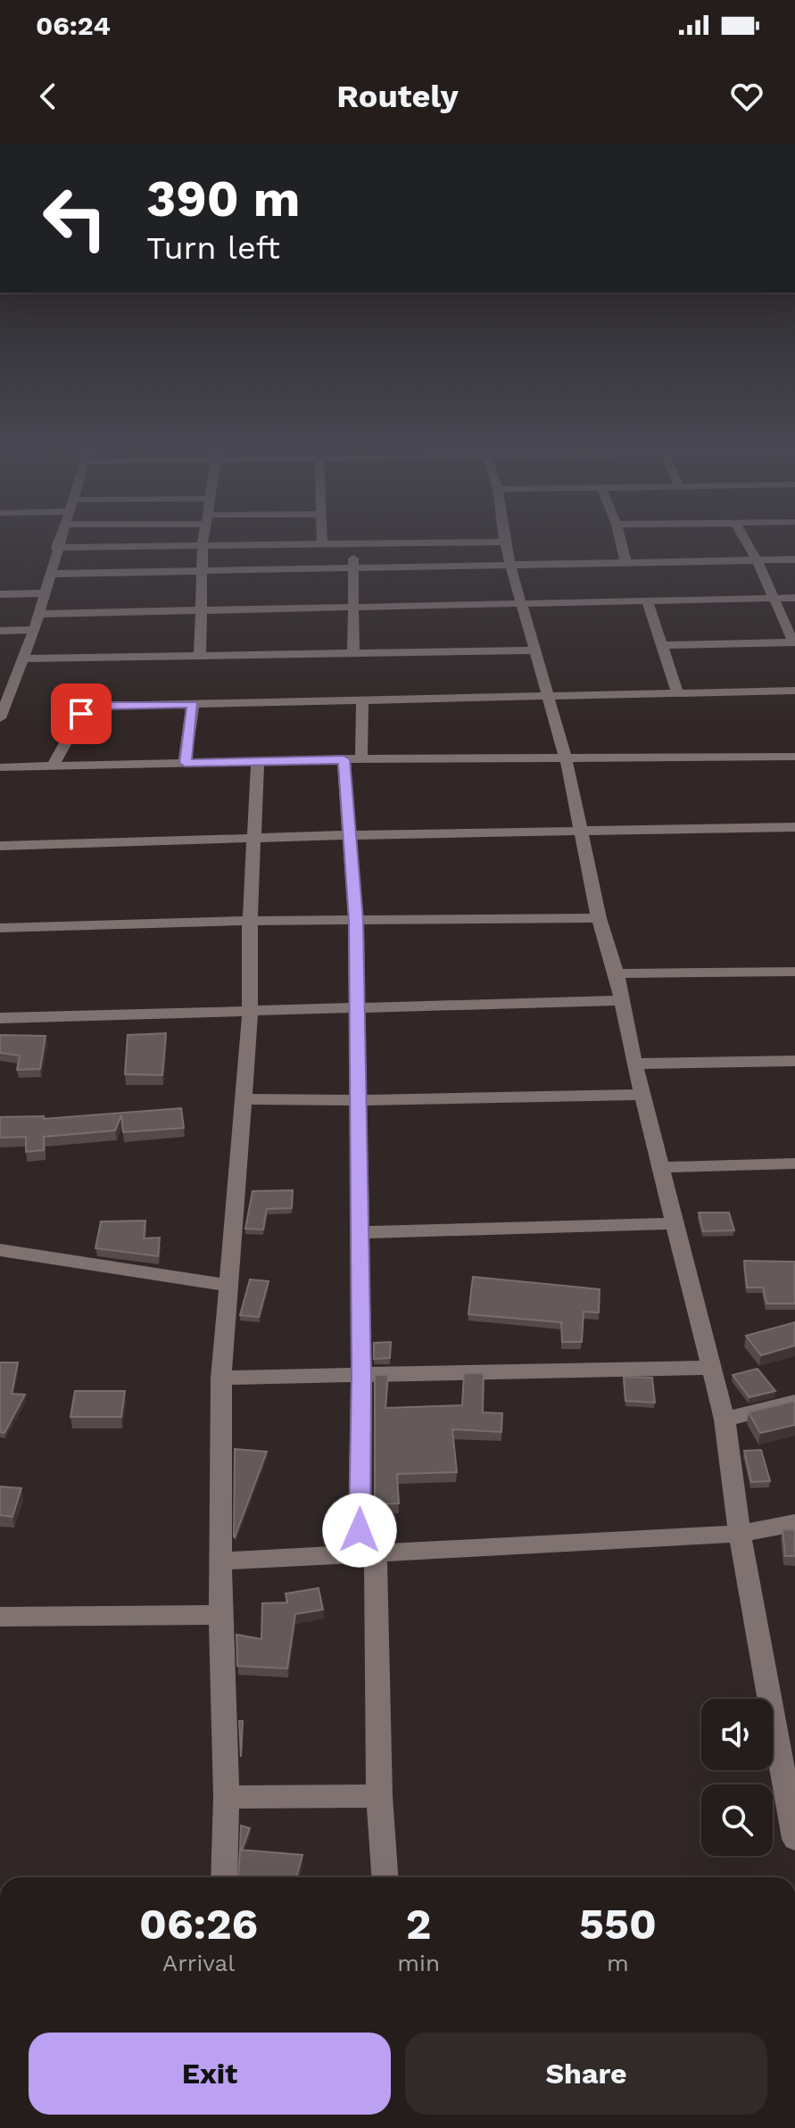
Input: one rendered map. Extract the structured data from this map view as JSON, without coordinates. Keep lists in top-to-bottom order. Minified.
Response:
{"page":{"status":"06:24","header":"Routely","turn":["390 m","Turn left"],"eta":["06:26","Arrival","2","min","550","m"],"buttons":["Exit","Share"]}}
